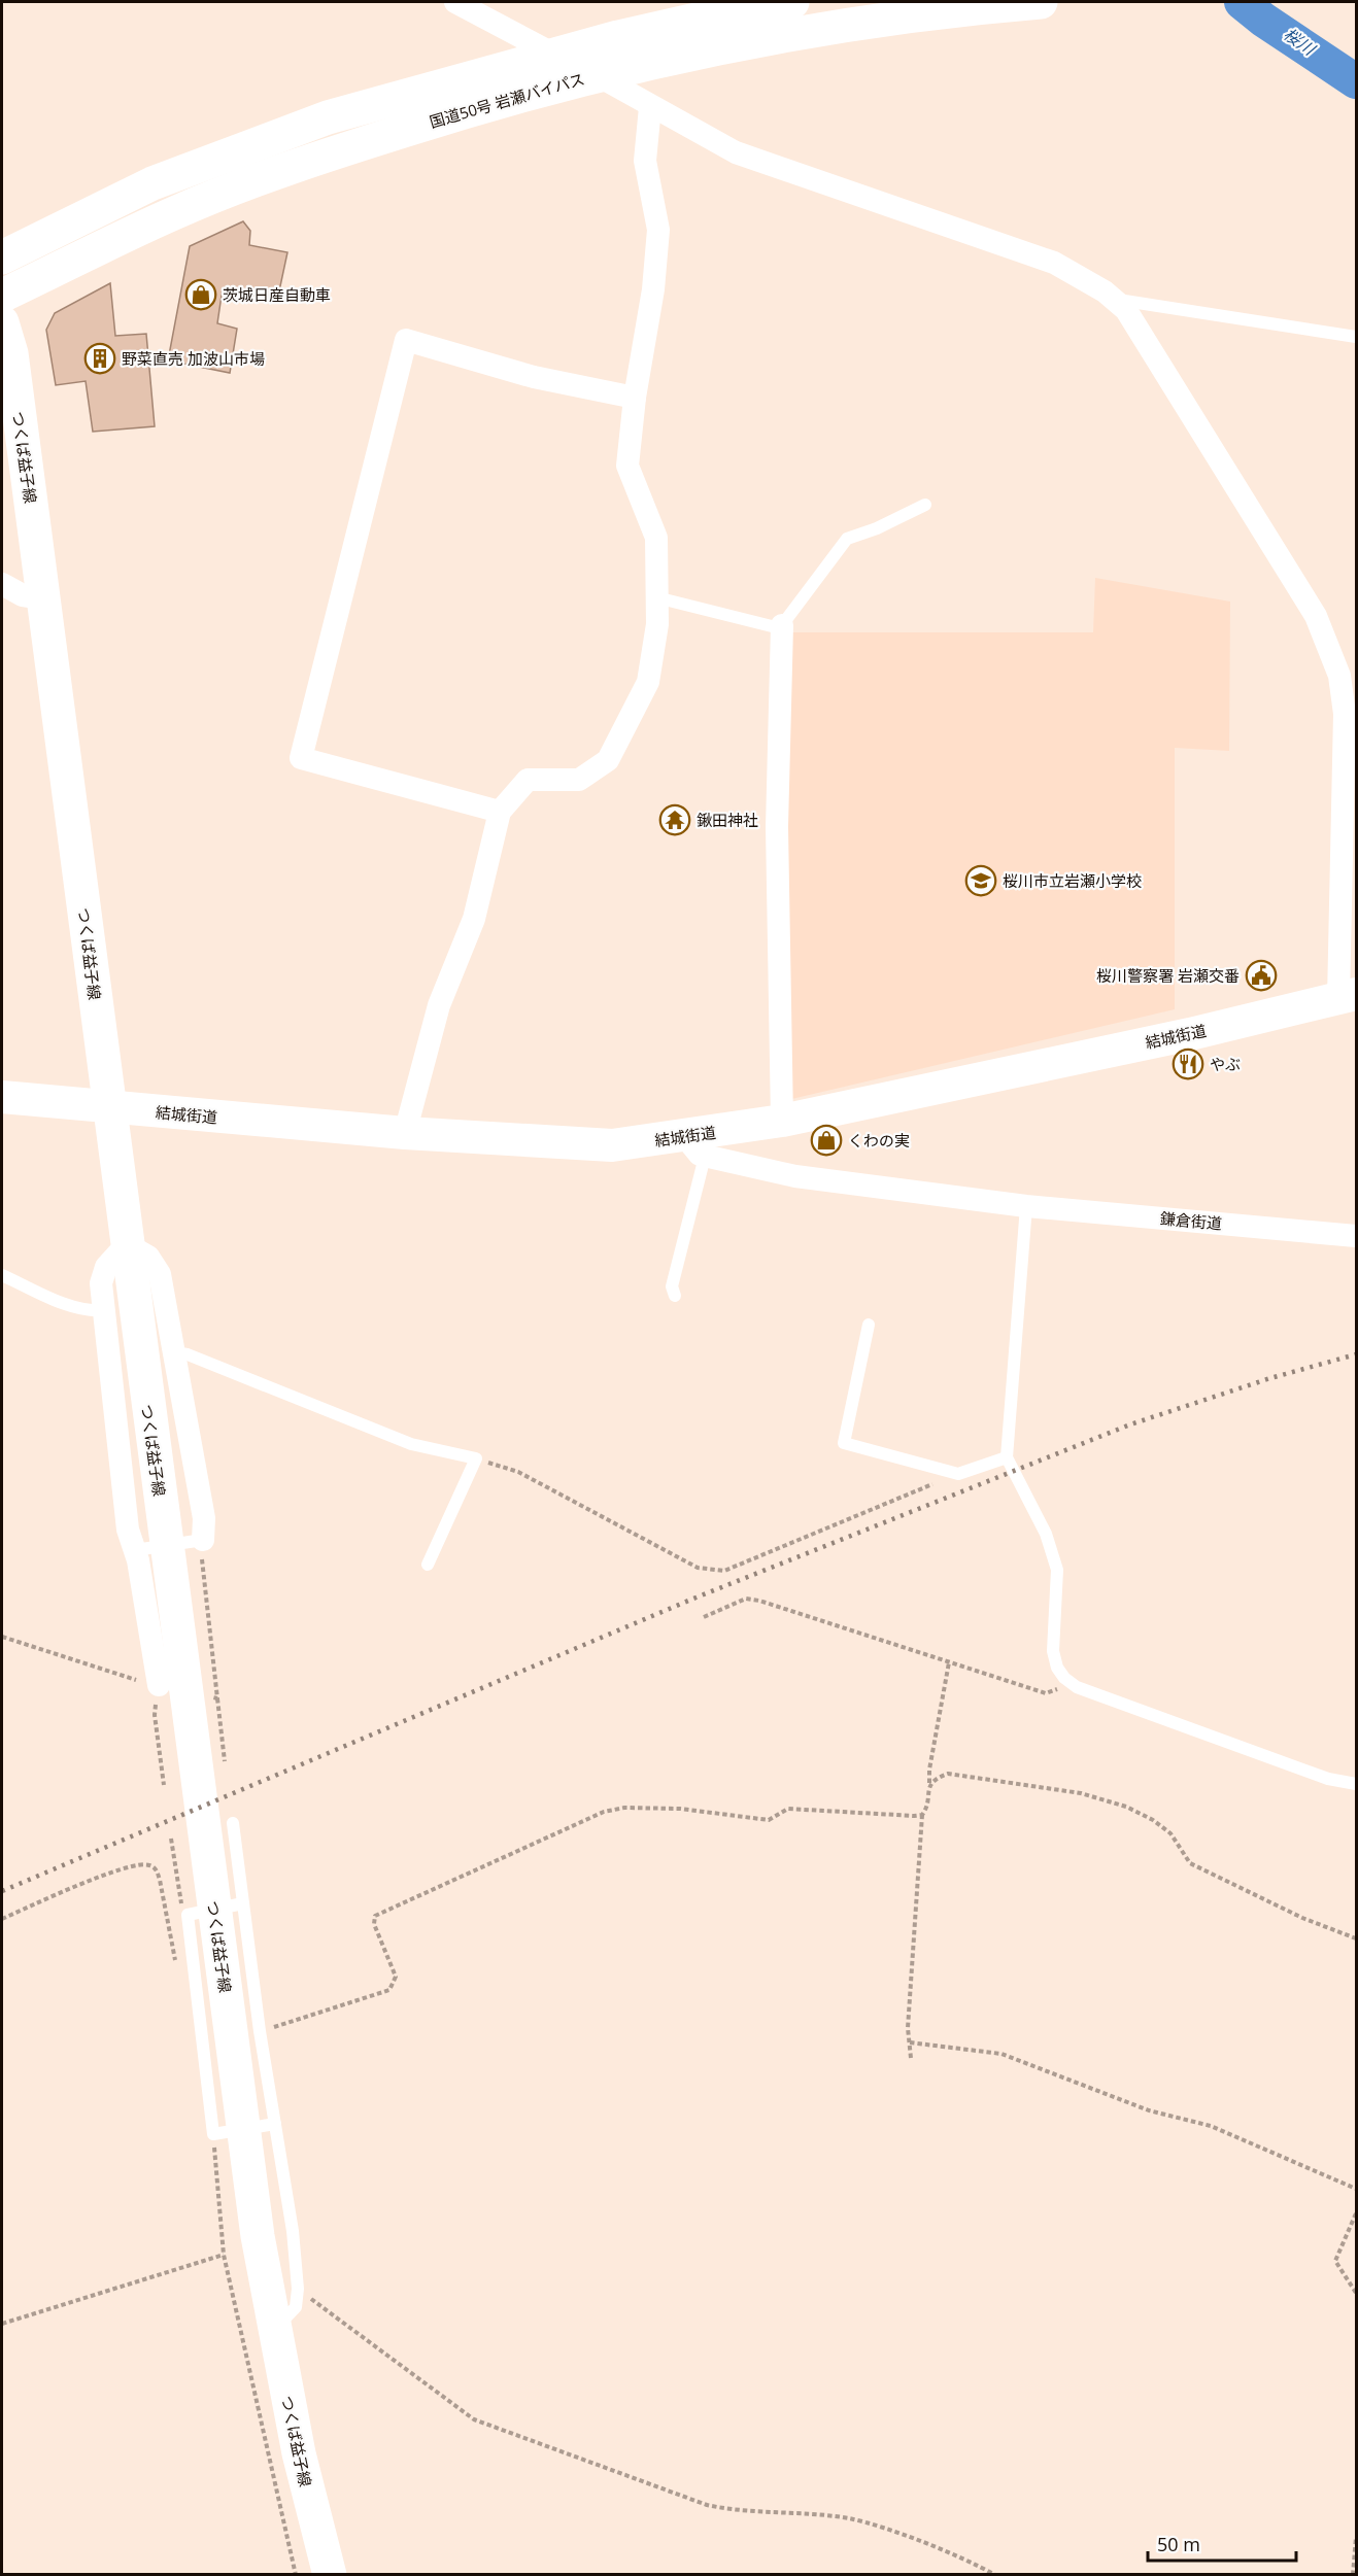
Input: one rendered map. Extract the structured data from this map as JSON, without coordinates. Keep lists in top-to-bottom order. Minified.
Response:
{"streets":{"main road":["国道50号 岩瀬バイパス","つくば益子線"],"street":["結城街道","鎌倉街道"]},"crossings":[["つくば益子線","結城街道"],["結城街道","鎌倉街道"]],"water":["桜川"],"places":{"shop":["茨城日産自動車","くわの実"],"building":["野菜直売 加波山市場"],"temple":["鍬田神社"],"school or university":["桜川市立岩瀬小学校"],"public building":["桜川警察署 岩瀬交番"],"restaurant":["やぶ"]},"scale_bar":"50 m"}
